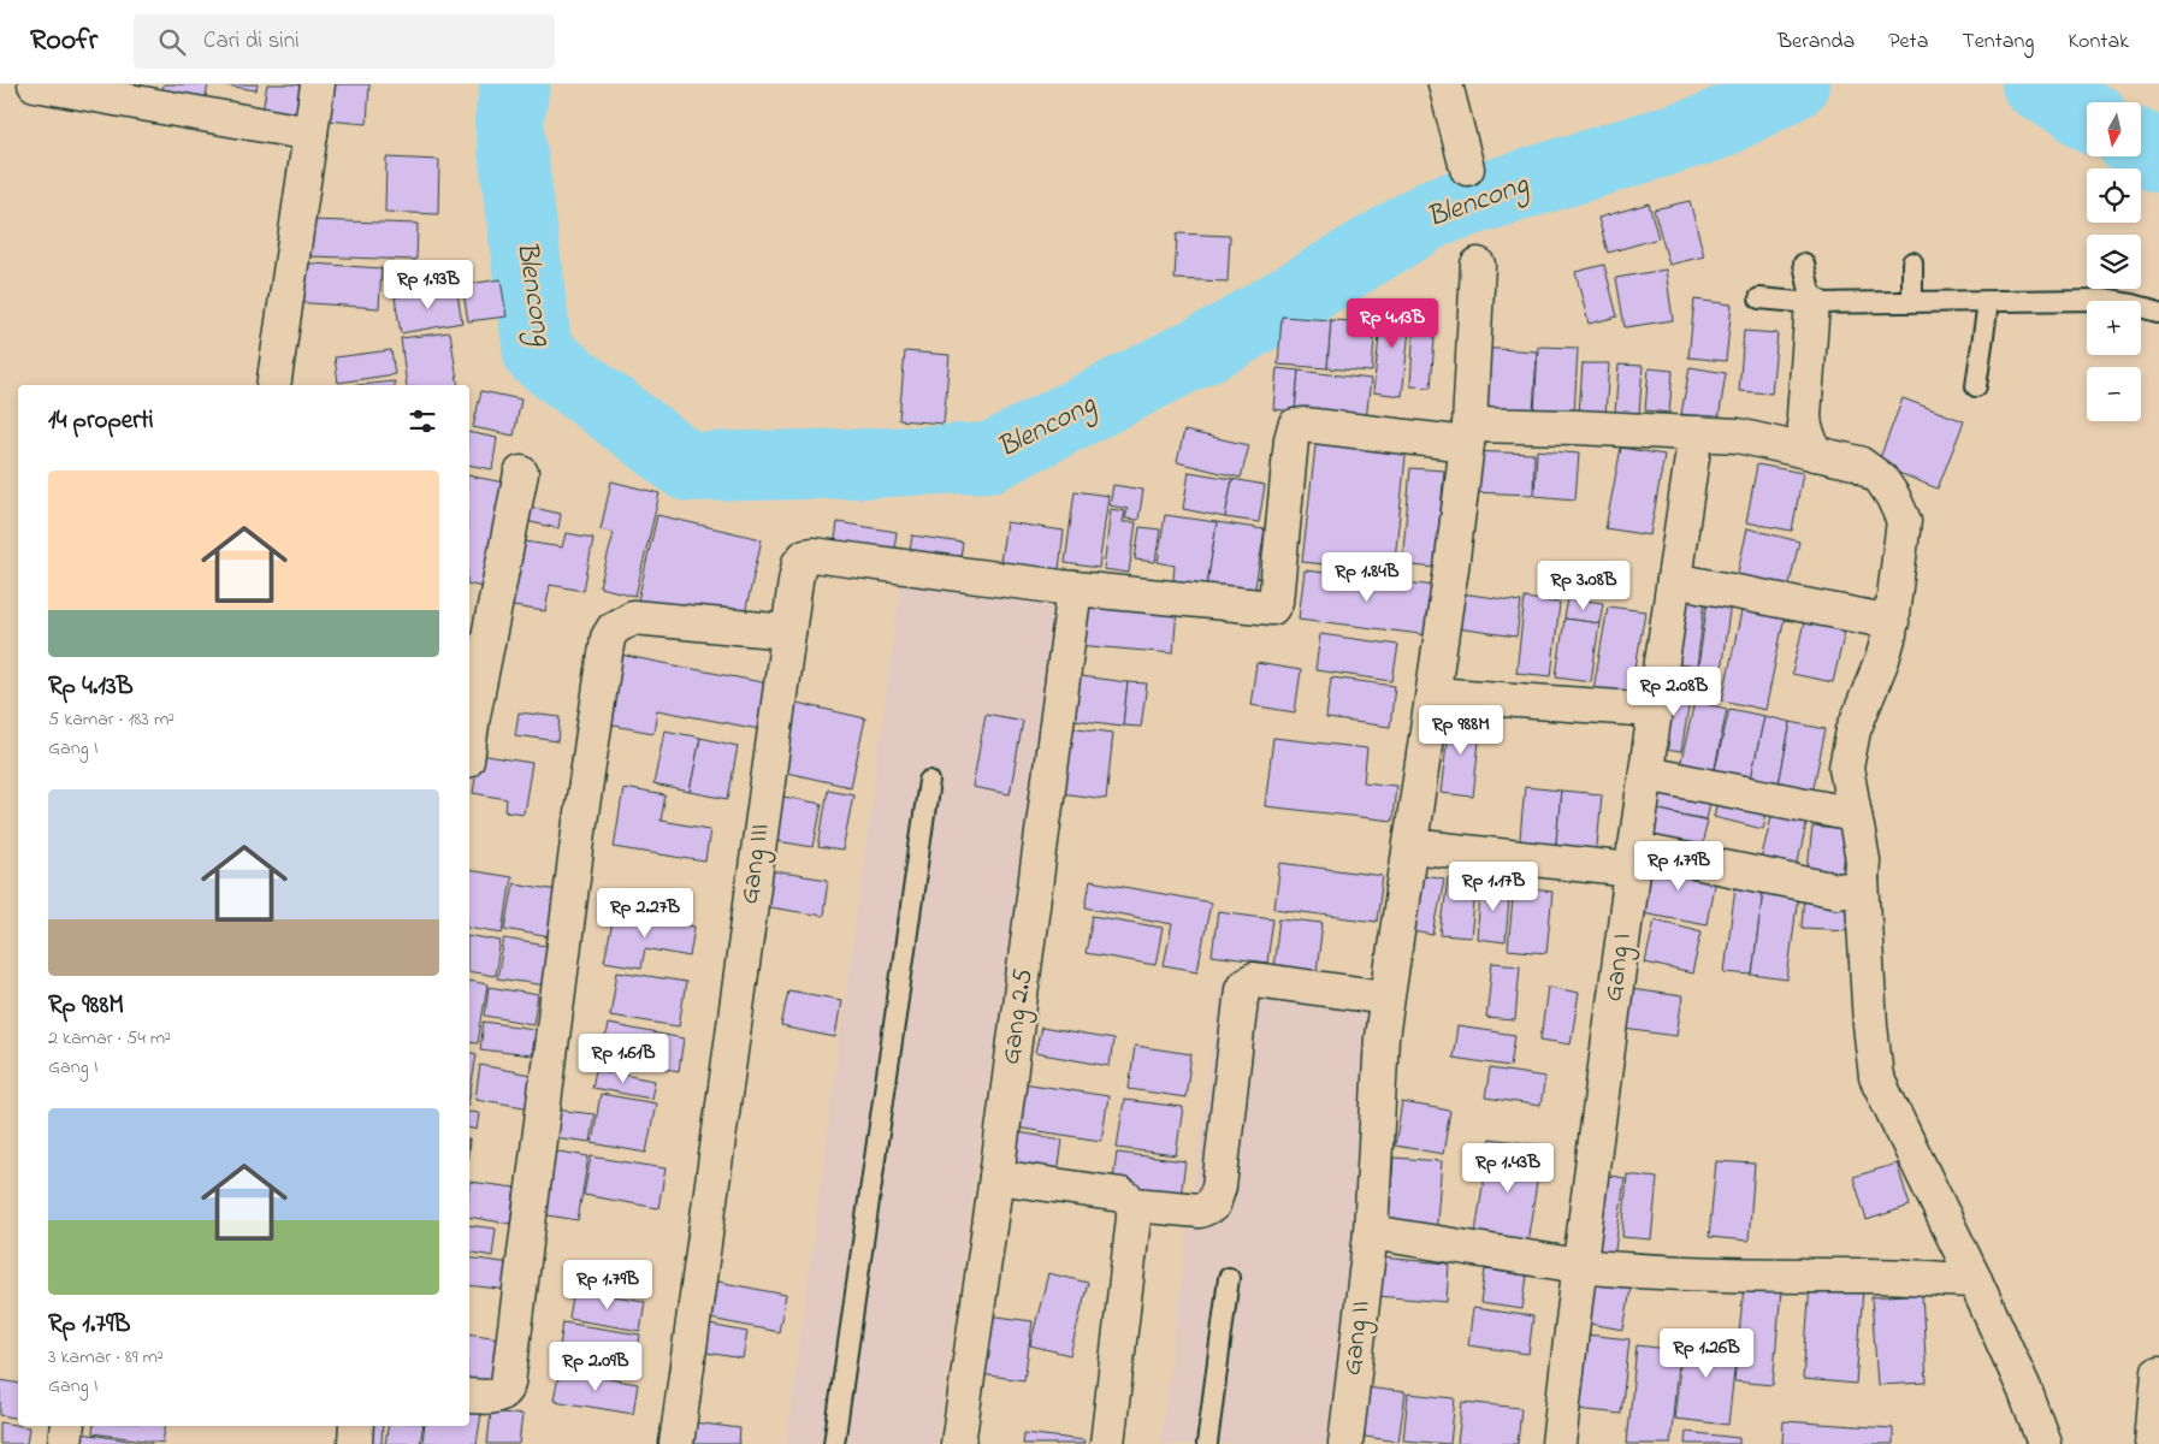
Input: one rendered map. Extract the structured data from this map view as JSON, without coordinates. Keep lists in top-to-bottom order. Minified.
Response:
{"streets":{"street":["Gang III","Gang I","Gang 2.5","Gang II"]},"crossings":[["Gang III","Gang 2.5"]],"water":["Blencong"],"north":"bottom","page":{"header":"Roofr","search":"Cari di sini","nav":["Beranda","Peta","Tentang","Kontak"],"map_buttons":["+","−"],"price":["Rp 1.93B","Rp 4.13B","Rp 1.84B","Rp 3.08B","Rp 2.08B","Rp 988M","Rp 1.79B","Rp 1.17B","Rp 2.27B","Rp 1.61B","Rp 1.43B","Rp 1.79B","Rp 1.26B","Rp 2.09B"],"heading":"14 properti","list":[{"name":"Rp 4.13B","note":"5 kamar · 183 m² · Gang I"},{"name":"Rp 988M","note":"2 kamar · 54 m² · Gang I"},{"name":"Rp 1.79B","note":"3 kamar · 89 m² · Gang I"}]}}
